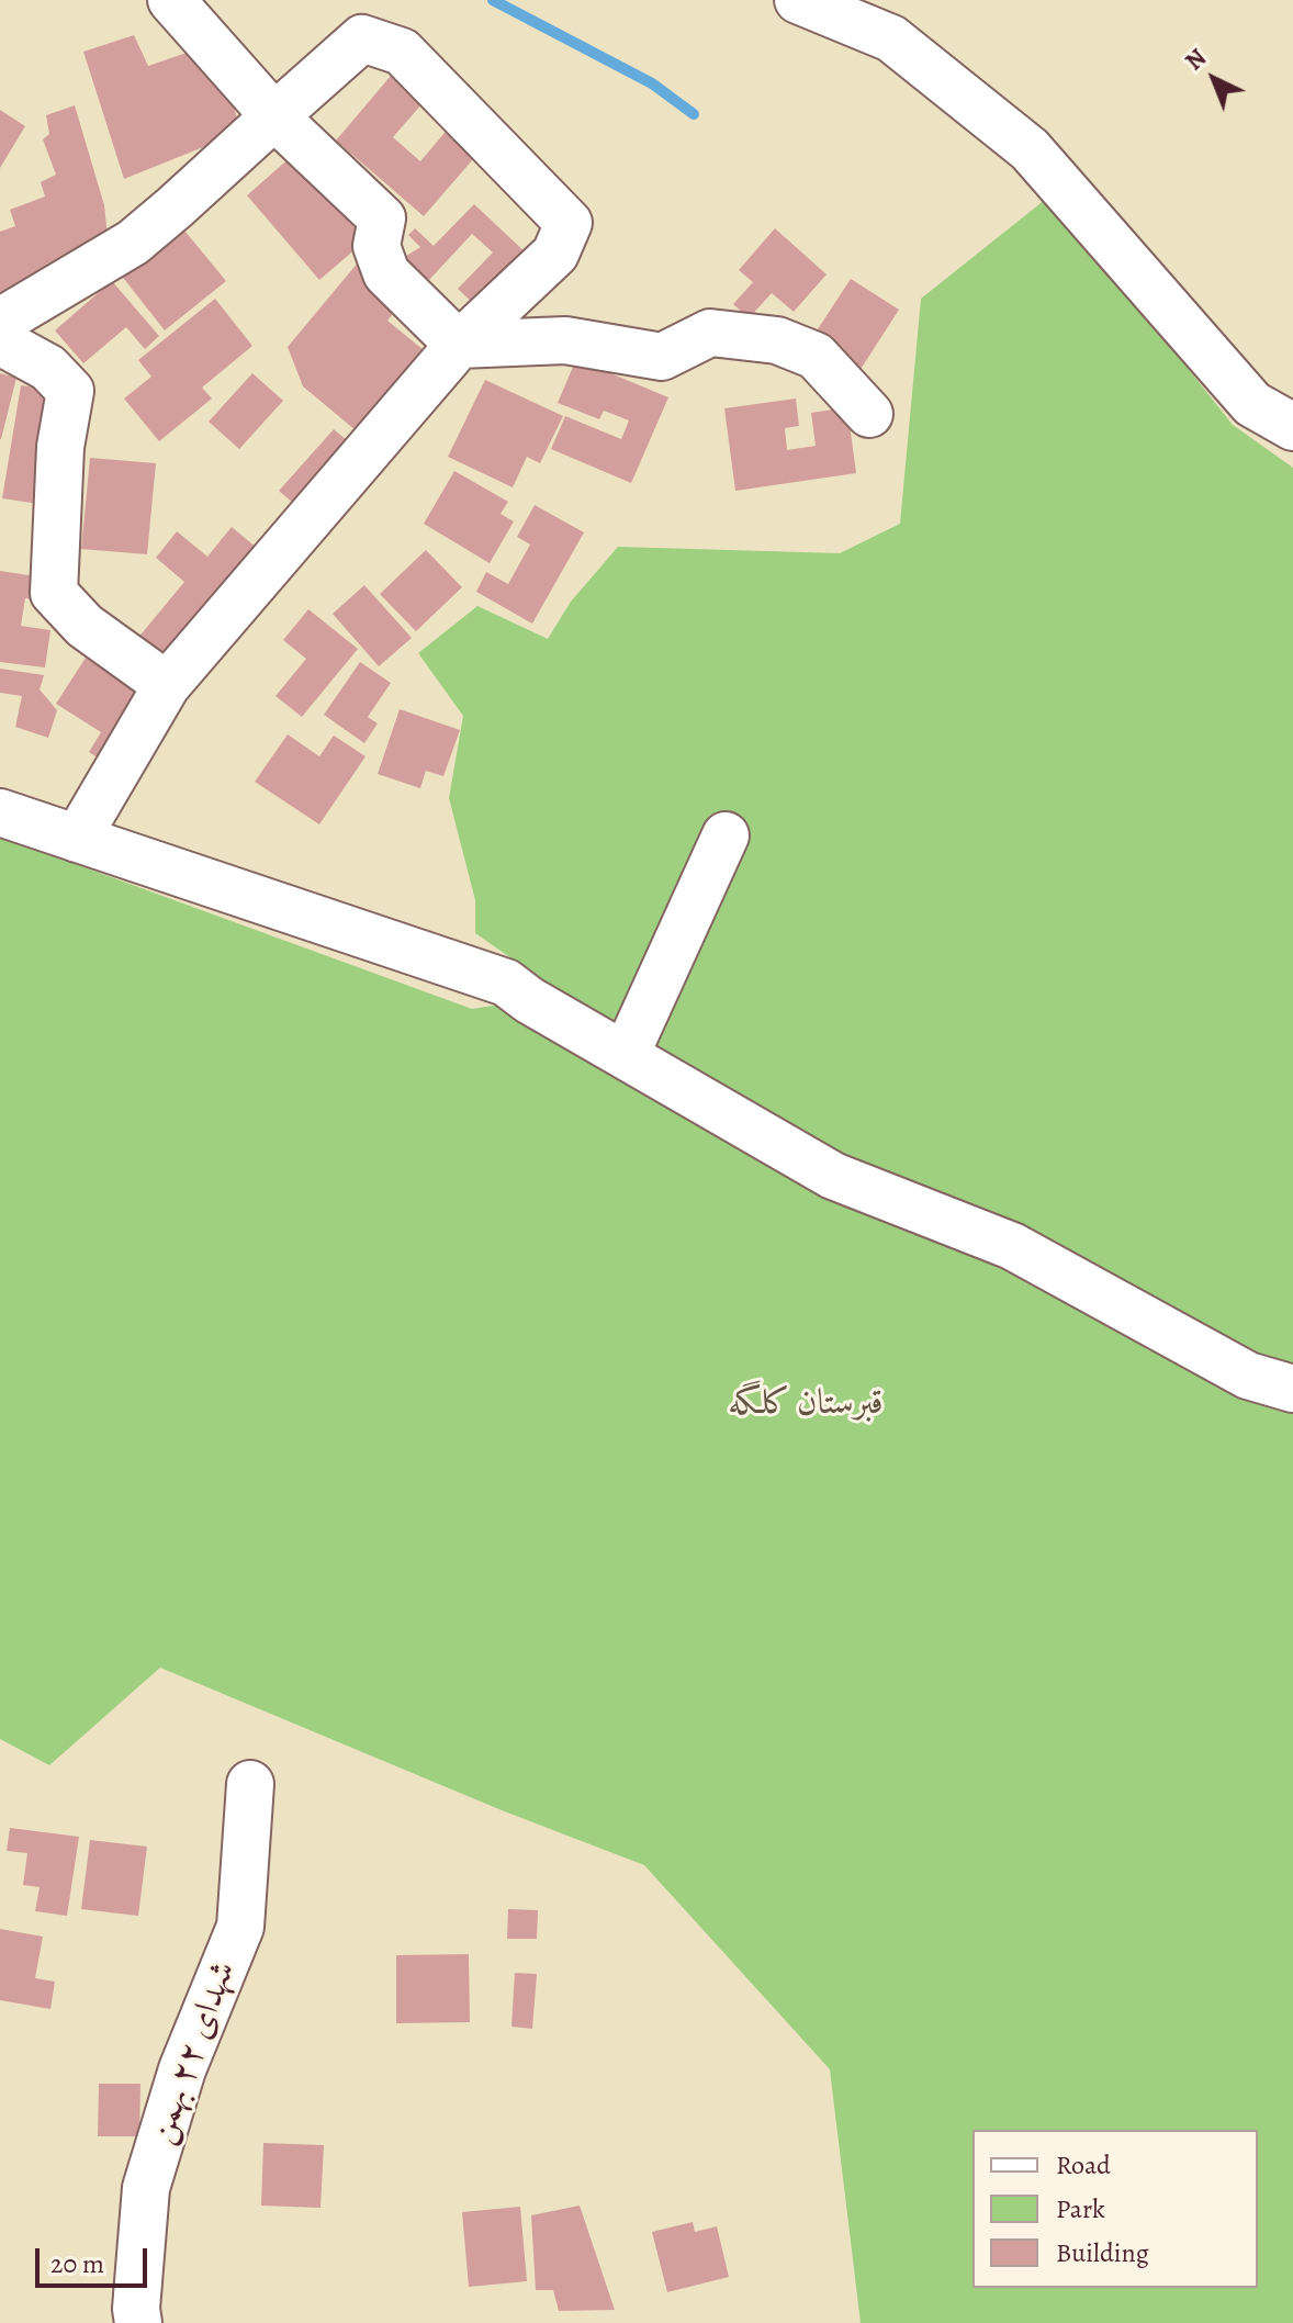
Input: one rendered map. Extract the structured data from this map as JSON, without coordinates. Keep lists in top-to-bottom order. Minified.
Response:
{"streets":{"street":["شهدای ۲۲ بهمن"]},"parks":["قبرستان کلگه"],"legend":["Road","Park","Building"],"scale_bar":"20 m","north":"top left"}
